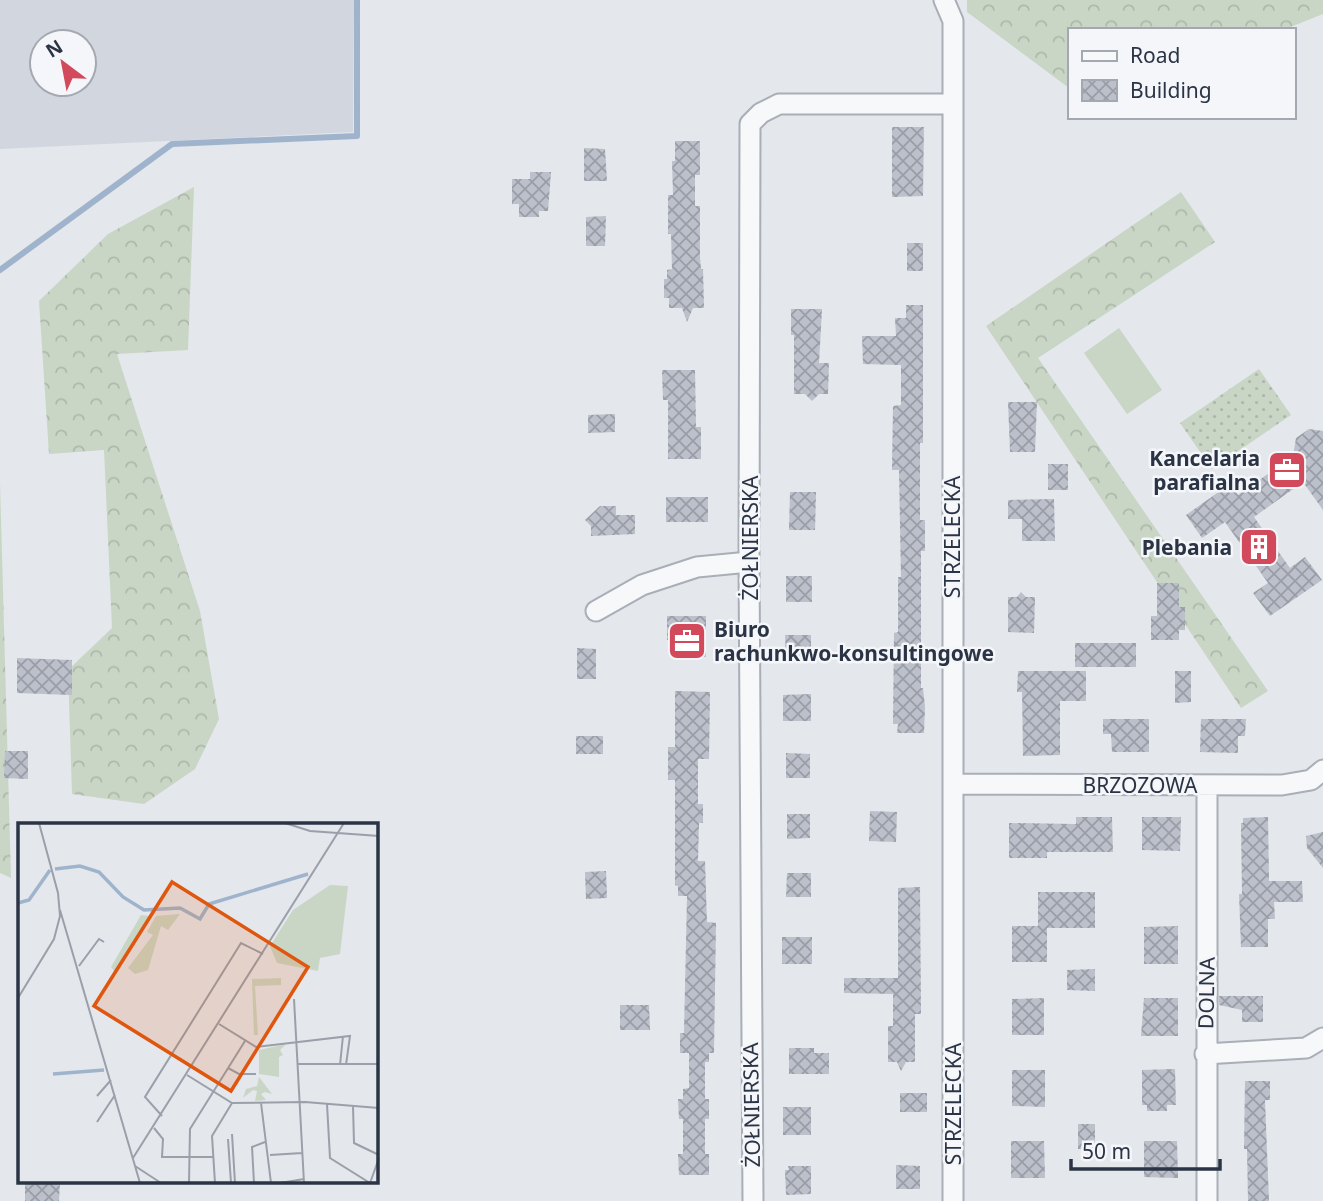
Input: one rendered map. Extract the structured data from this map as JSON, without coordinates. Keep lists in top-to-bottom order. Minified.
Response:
{"streets":{"street":["STRZELECKA","ŻOŁNIERSKA","BRZOZOWA","DOLNA"]},"crossings":[["STRZELECKA","ŻOŁNIERSKA"],["STRZELECKA","BRZOZOWA"],["BRZOZOWA","DOLNA"]],"places":{"office":["Kancelaria parafialna","Biuro rachunkwo-konsultingowe"],"building":["Plebania"]},"legend":["Road","Building"],"scale_bar":"50 m","north":"top left"}
